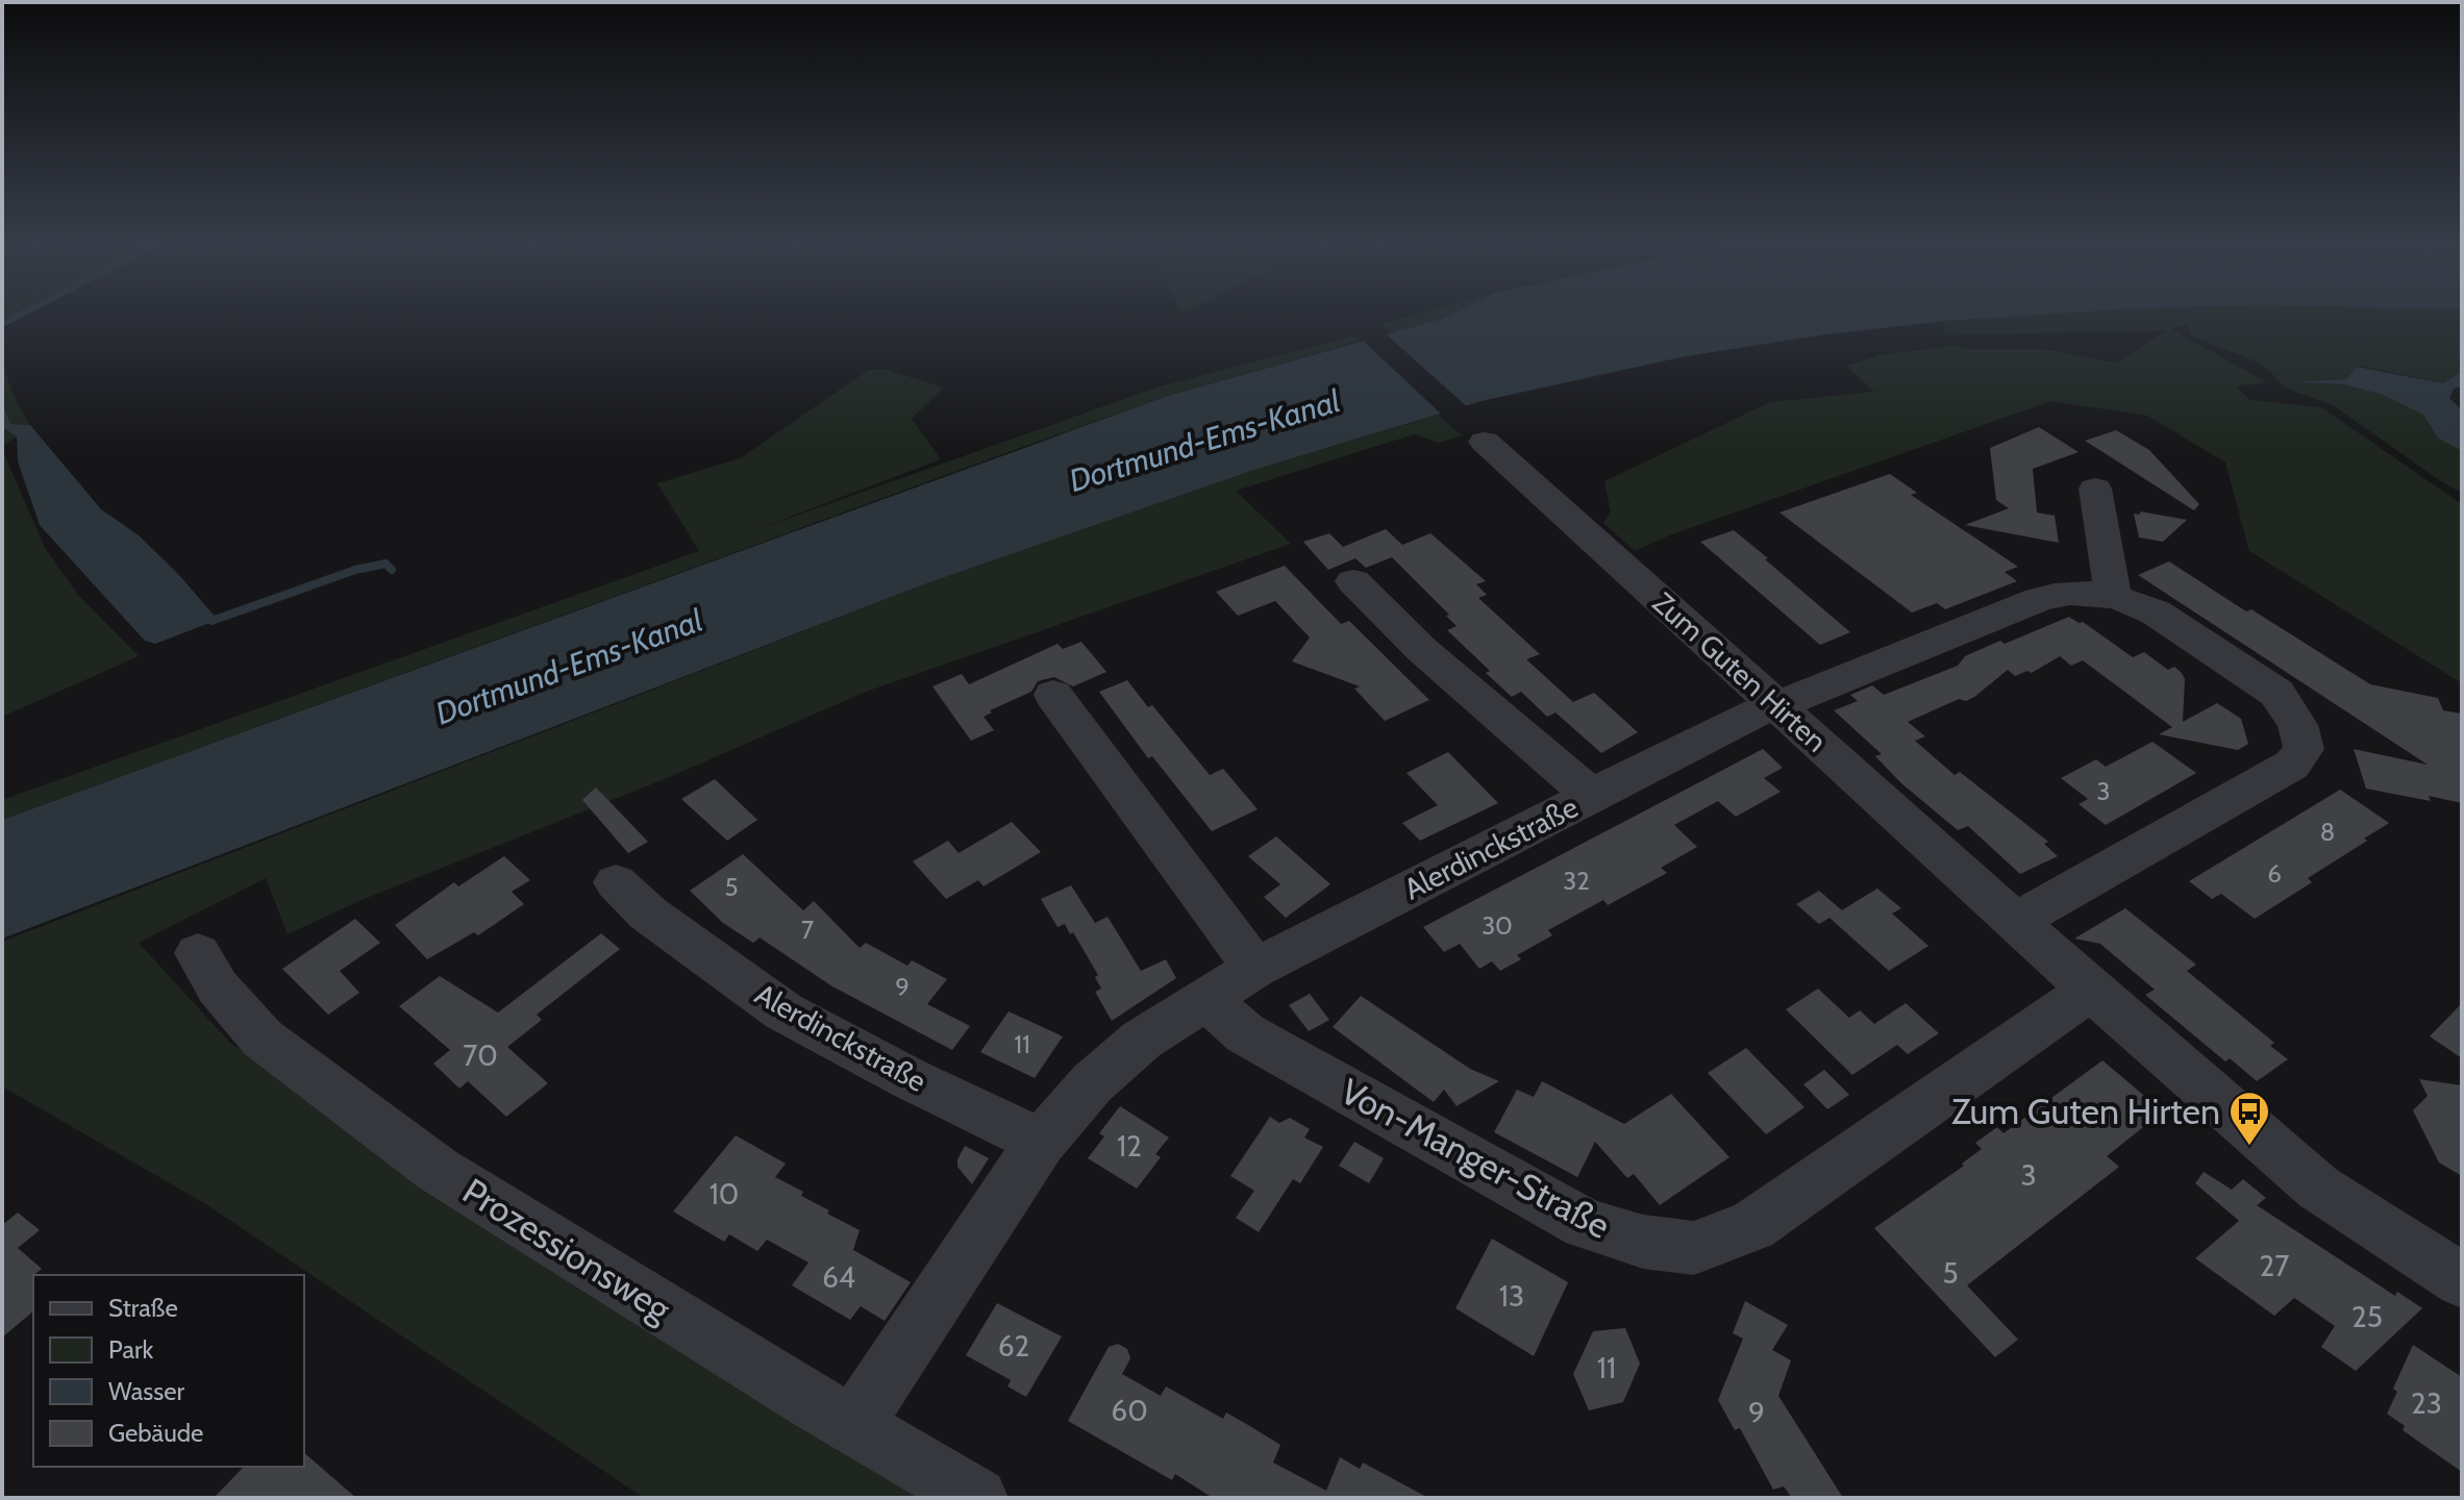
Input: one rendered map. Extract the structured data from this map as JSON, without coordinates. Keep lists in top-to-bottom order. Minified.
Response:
{"streets":{"street":["Zum Guten Hirten","Alerdinckstraße","Von-Manger-Straße","Prozessionsweg"]},"crossings":[["Zum Guten Hirten","Alerdinckstraße"],["Zum Guten Hirten","Von-Manger-Straße"],["Alerdinckstraße","Von-Manger-Straße"],["Alerdinckstraße","Prozessionsweg"]],"water":["Dortmund-Ems-Kanal"],"places":{"bus stop":["Zum Guten Hirten"]},"house_numbers":["3","8","6","32","5","30","7","9","11","70","12","3","10","27","5","64","13","25","62","11","23","60","9"],"legend":["Straße","Park","Wasser","Gebäude"]}
